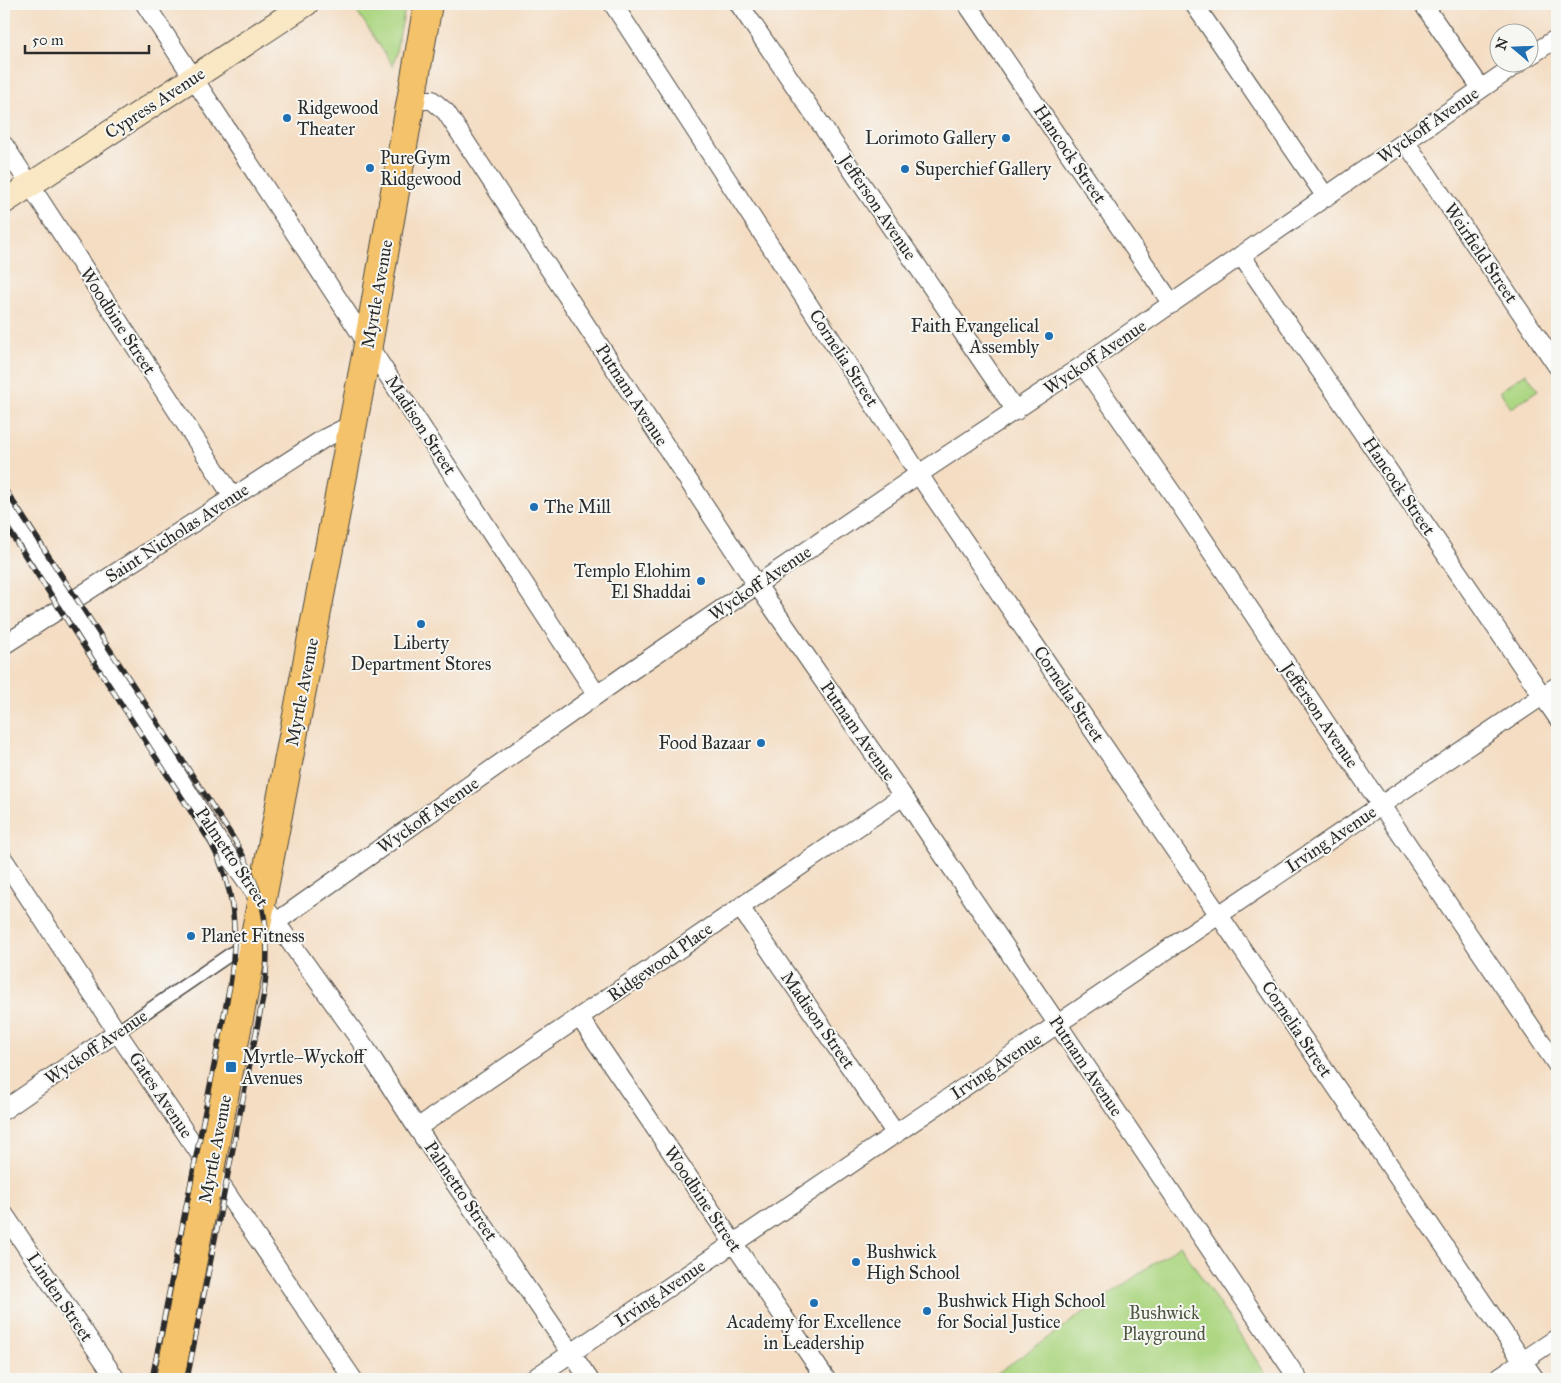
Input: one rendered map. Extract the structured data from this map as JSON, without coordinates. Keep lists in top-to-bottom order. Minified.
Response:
{"streets":{"main road":["Cypress Avenue","Myrtle Avenue"],"street":["Wyckoff Avenue","Hancock Street","Jefferson Avenue","Weirfield Street","Woodbine Street","Cornelia Street","Putnam Avenue","Madison Street","Saint Nicholas Avenue","Irving Avenue","Palmetto Street","Ridgewood Place","Gates Avenue","Linden Street"]},"crossings":[["Cypress Avenue","Woodbine Street"],["Cypress Avenue","Madison Street"],["Wyckoff Avenue","Hancock Street"],["Wyckoff Avenue","Jefferson Avenue"],["Wyckoff Avenue","Weirfield Street"],["Wyckoff Avenue","Myrtle Avenue"],["Wyckoff Avenue","Cornelia Street"],["Wyckoff Avenue","Putnam Avenue"],["Wyckoff Avenue","Madison Street"],["Wyckoff Avenue","Palmetto Street"],["Wyckoff Avenue","Gates Avenue"],["Hancock Street","Irving Avenue"],["Jefferson Avenue","Irving Avenue"],["Myrtle Avenue","Putnam Avenue"],["Myrtle Avenue","Madison Street"],["Myrtle Avenue","Saint Nicholas Avenue"],["Myrtle Avenue","Palmetto Street"],["Myrtle Avenue","Gates Avenue"],["Woodbine Street","Saint Nicholas Avenue"],["Woodbine Street","Irving Avenue"],["Woodbine Street","Ridgewood Place"],["Cornelia Street","Irving Avenue"],["Putnam Avenue","Irving Avenue"],["Putnam Avenue","Ridgewood Place"],["Madison Street","Irving Avenue"],["Madison Street","Ridgewood Place"],["Saint Nicholas Avenue","Palmetto Street"],["Irving Avenue","Palmetto Street"],["Palmetto Street","Ridgewood Place"]],"parks":["Bushwick Playground"],"places":{"other":["Ridgewood Theater","Lorimoto Gallery","PureGym Ridgewood","Superchief Gallery","Faith Evangelical Assembly","The Mill","Templo Elohim El Shaddai","Liberty Department Stores","Food Bazaar","Planet Fitness","Bushwick High School","Academy for Excellence in Leadership","Bushwick High School for Social Justice"],"transit":["Myrtle–Wyckoff Avenues"]},"scale_bar":"50 m","north":"left"}
